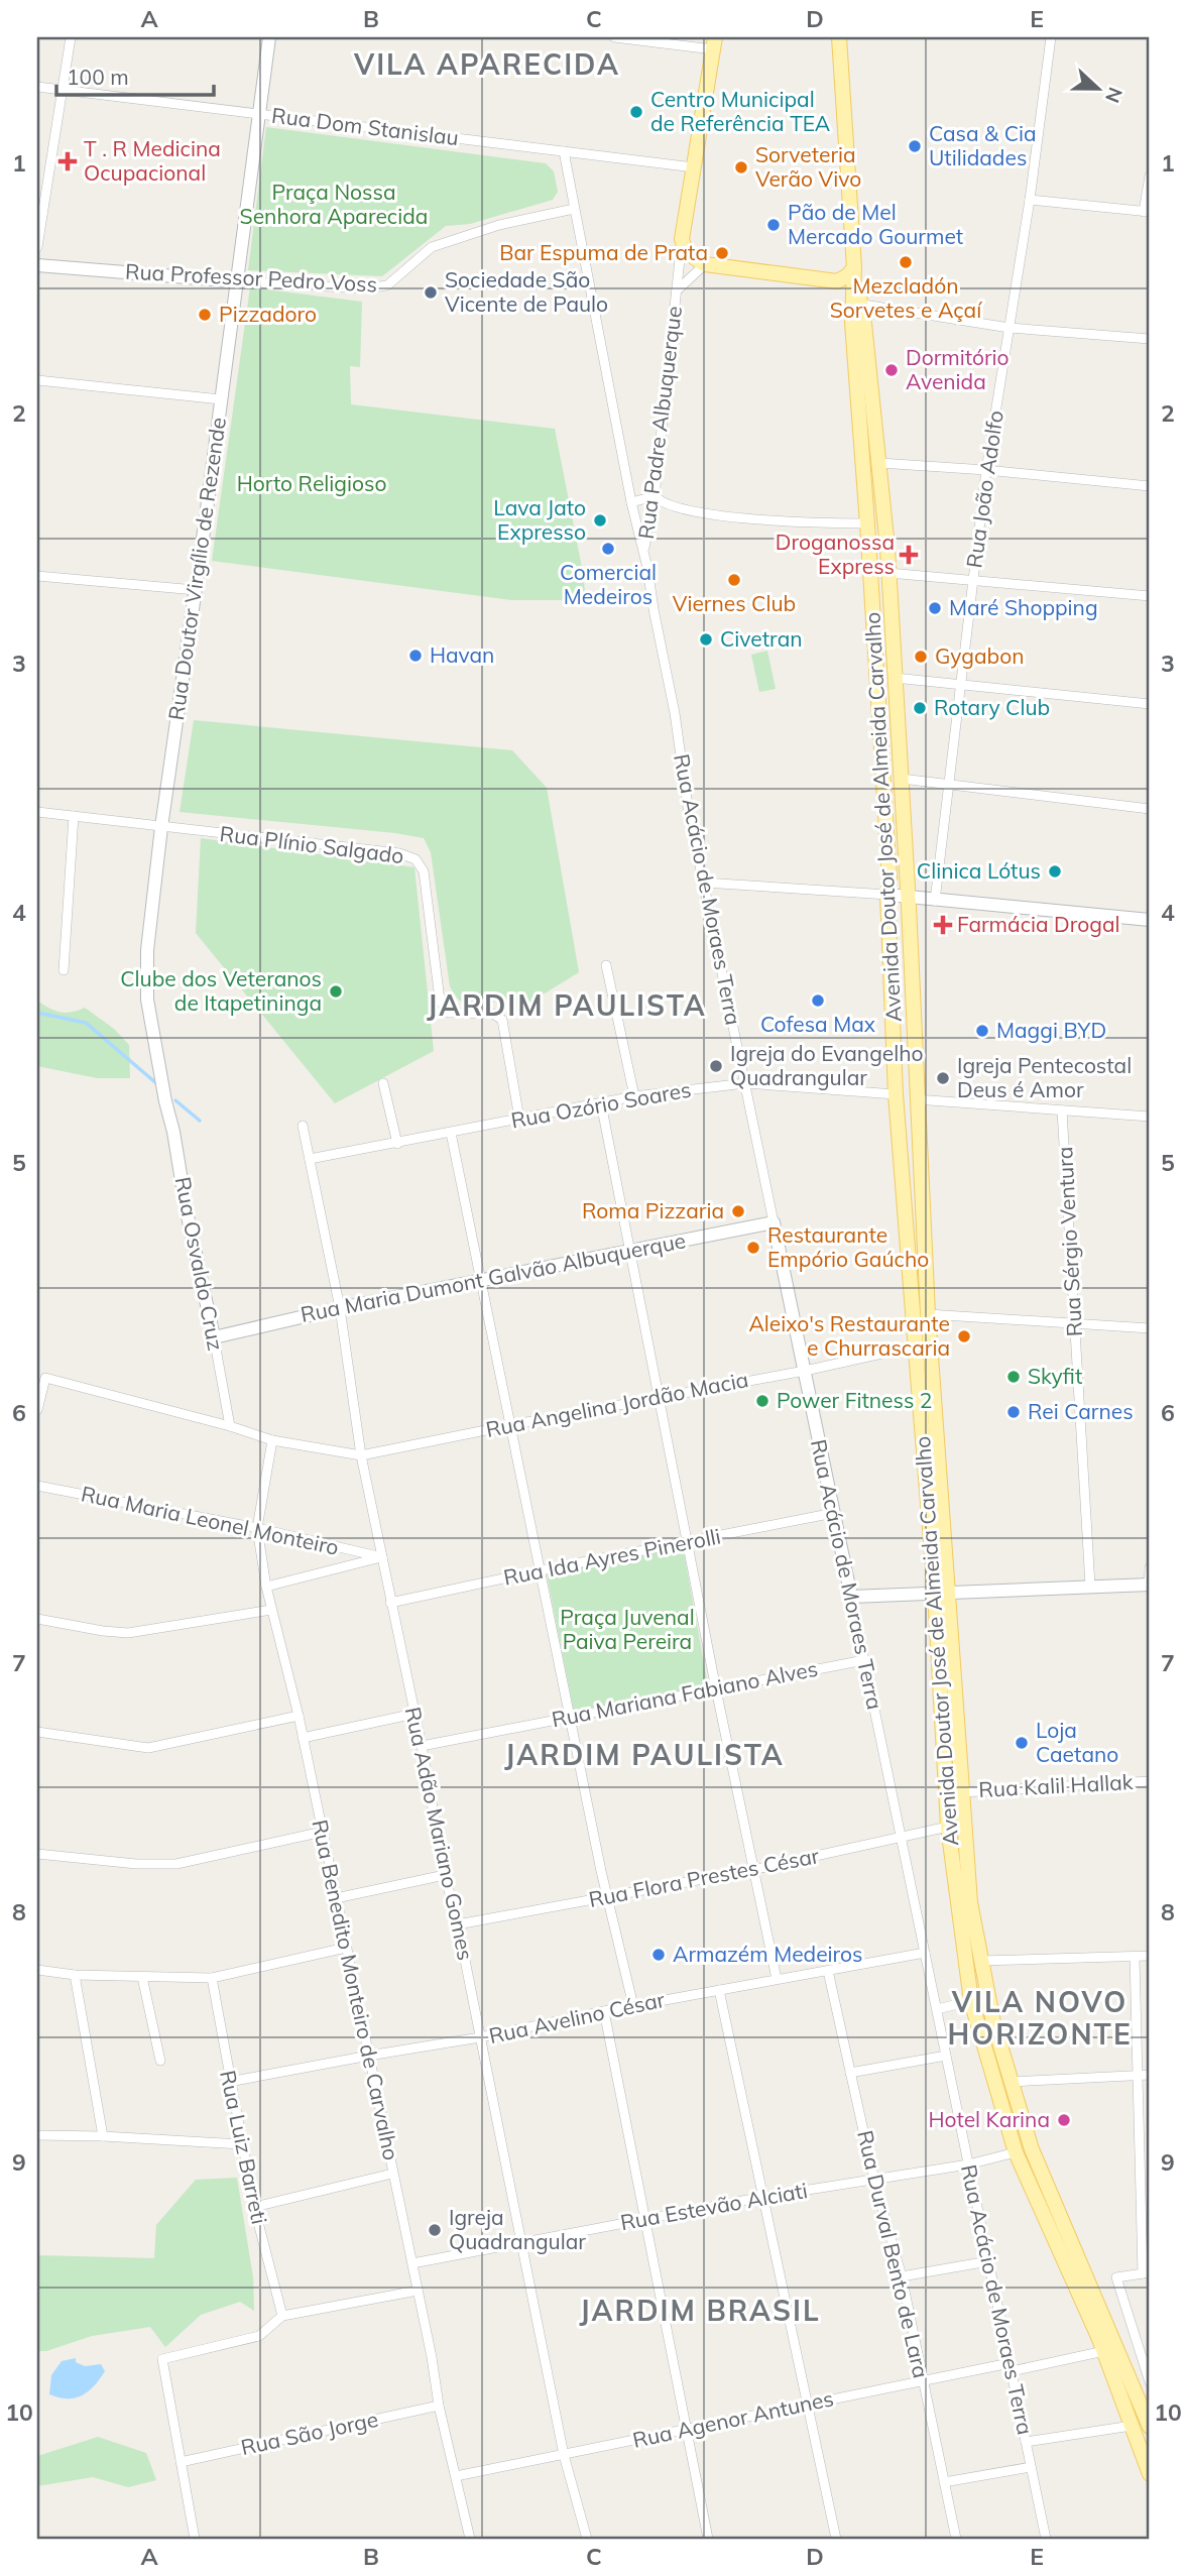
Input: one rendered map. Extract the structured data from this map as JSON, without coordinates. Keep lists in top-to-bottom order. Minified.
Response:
{"streets":{"main road":["Rua Padre Albuquerque","Avenida Doutor José de Almeida Carvalho"],"street":["Rua Dom Stanislau","Rua Professor Pedro Voss","Rua João Adolfo","Rua Doutor Virgílio de Rezende","Rua Plínio Salgado","Rua Acácio de Moraes Terra","Rua Ozório Soares","Rua Sérgio Ventura","Rua Osvaldo Cruz","Rua Maria Dumont Galvão Albuquerque","Rua Angelina Jordão Macia","Rua Maria Leonel Monteiro","Rua Ida Ayres Pinerolli","Rua Mariana Fabiano Alves","Rua Kalil Hallak","Rua Adão Mariano Gomes","Rua Flora Prestes César","Rua Benedito Monteiro de Carvalho","Rua Avelino César","Rua Luiz Barreti","Rua Estevão Alciati","Rua Durval Bento de Lara","Rua Agenor Antunes","Rua São Jorge"]},"crossings":[["Rua Dom Stanislau","Rua Padre Albuquerque"],["Rua Dom Stanislau","Rua Doutor Virgílio de Rezende"],["Rua Dom Stanislau","Rua Acácio de Moraes Terra"],["Rua Professor Pedro Voss","Rua Doutor Virgílio de Rezende"],["Rua Professor Pedro Voss","Rua Acácio de Moraes Terra"],["Rua Padre Albuquerque","Rua Acácio de Moraes Terra"],["Rua Doutor Virgílio de Rezende","Rua Plínio Salgado"],["Rua Doutor Virgílio de Rezende","Rua Osvaldo Cruz"],["Avenida Doutor José de Almeida Carvalho","Rua Ozório Soares"],["Avenida Doutor José de Almeida Carvalho","Rua Angelina Jordão Macia"],["Avenida Doutor José de Almeida Carvalho","Rua Kalil Hallak"],["Avenida Doutor José de Almeida Carvalho","Rua Flora Prestes César"],["Avenida Doutor José de Almeida Carvalho","Rua Estevão Alciati"],["Avenida Doutor José de Almeida Carvalho","Rua Agenor Antunes"],["Rua Plínio Salgado","Rua Ozório Soares"],["Rua Acácio de Moraes Terra","Rua Ozório Soares"],["Rua Acácio de Moraes Terra","Rua Maria Dumont Galvão Albuquerque"],["Rua Acácio de Moraes Terra","Rua Angelina Jordão Macia"],["Rua Acácio de Moraes Terra","Rua Ida Ayres Pinerolli"],["Rua Acácio de Moraes Terra","Rua Mariana Fabiano Alves"],["Rua Acácio de Moraes Terra","Rua Flora Prestes César"],["Rua Acácio de Moraes Terra","Rua Avelino César"],["Rua Acácio de Moraes Terra","Rua Estevão Alciati"],["Rua Acácio de Moraes Terra","Rua Agenor Antunes"],["Rua Ozório Soares","Rua Adão Mariano Gomes"],["Rua Osvaldo Cruz","Rua Maria Dumont Galvão Albuquerque"],["Rua Maria Dumont Galvão Albuquerque","Rua Adão Mariano Gomes"],["Rua Angelina Jordão Macia","Rua Adão Mariano Gomes"],["Rua Maria Leonel Monteiro","Rua Adão Mariano Gomes"],["Rua Maria Leonel Monteiro","Rua Benedito Monteiro de Carvalho"],["Rua Ida Ayres Pinerolli","Rua Adão Mariano Gomes"],["Rua Mariana Fabiano Alves","Rua Adão Mariano Gomes"],["Rua Adão Mariano Gomes","Rua Flora Prestes César"],["Rua Adão Mariano Gomes","Rua Avelino César"],["Rua Adão Mariano Gomes","Rua Estevão Alciati"],["Rua Adão Mariano Gomes","Rua Agenor Antunes"],["Rua Benedito Monteiro de Carvalho","Rua Avelino César"],["Rua Benedito Monteiro de Carvalho","Rua Estevão Alciati"],["Rua Benedito Monteiro de Carvalho","Rua Agenor Antunes"],["Rua Benedito Monteiro de Carvalho","Rua São Jorge"],["Rua Avelino César","Rua Luiz Barreti"],["Rua Avelino César","Rua Durval Bento de Lara"],["Rua Estevão Alciati","Rua Durval Bento de Lara"],["Rua Durval Bento de Lara","Rua Agenor Antunes"]],"districts":["VILA APARECIDA","JARDIM PAULISTA","JARDIM PAULISTA","VILA NOVO HORIZONTE","JARDIM BRASIL"],"parks":["Praça Nossa Senhora Aparecida","Horto Religioso","Praça Juvenal Paiva Pereira"],"places":{"other":["Centro Municipal de Referência TEA","Casa & Cia Utilidades","Sorveteria Verão Vivo","Pão de Mel Mercado Gourmet","Bar Espuma de Prata","Mezcladón Sorvetes e Açaí","Sociedade São Vicente de Paulo","Pizzadoro","Dormitório Avenida","Lava Jato Expresso","Comercial Medeiros","Viernes Club","Maré Shopping","Civetran","Havan","Gygabon","Rotary Club","Clinica Lótus","Clube dos Veteranos de Itapetininga","Cofesa Max","Maggi BYD","Igreja do Evangelho Quadrangular","Igreja Pentecostal Deus é Amor","Roma Pizzaria","Restaurante Empório Gaúcho","Aleixo's Restaurante e Churrascaria","Skyfit","Power Fitness 2","Rei Carnes","Loja Caetano","Armazém Medeiros","Hotel Karina","Igreja Quadrangular"],"health":["T . R Medicina Ocupacional","Droganossa Express","Farmácia Drogal"]},"scale_bar":"100 m","north":"right","grid":{"columns":["A","B","C","D","E"],"rows":["1","2","3","4","5","6","7","8","9","10"]}}
